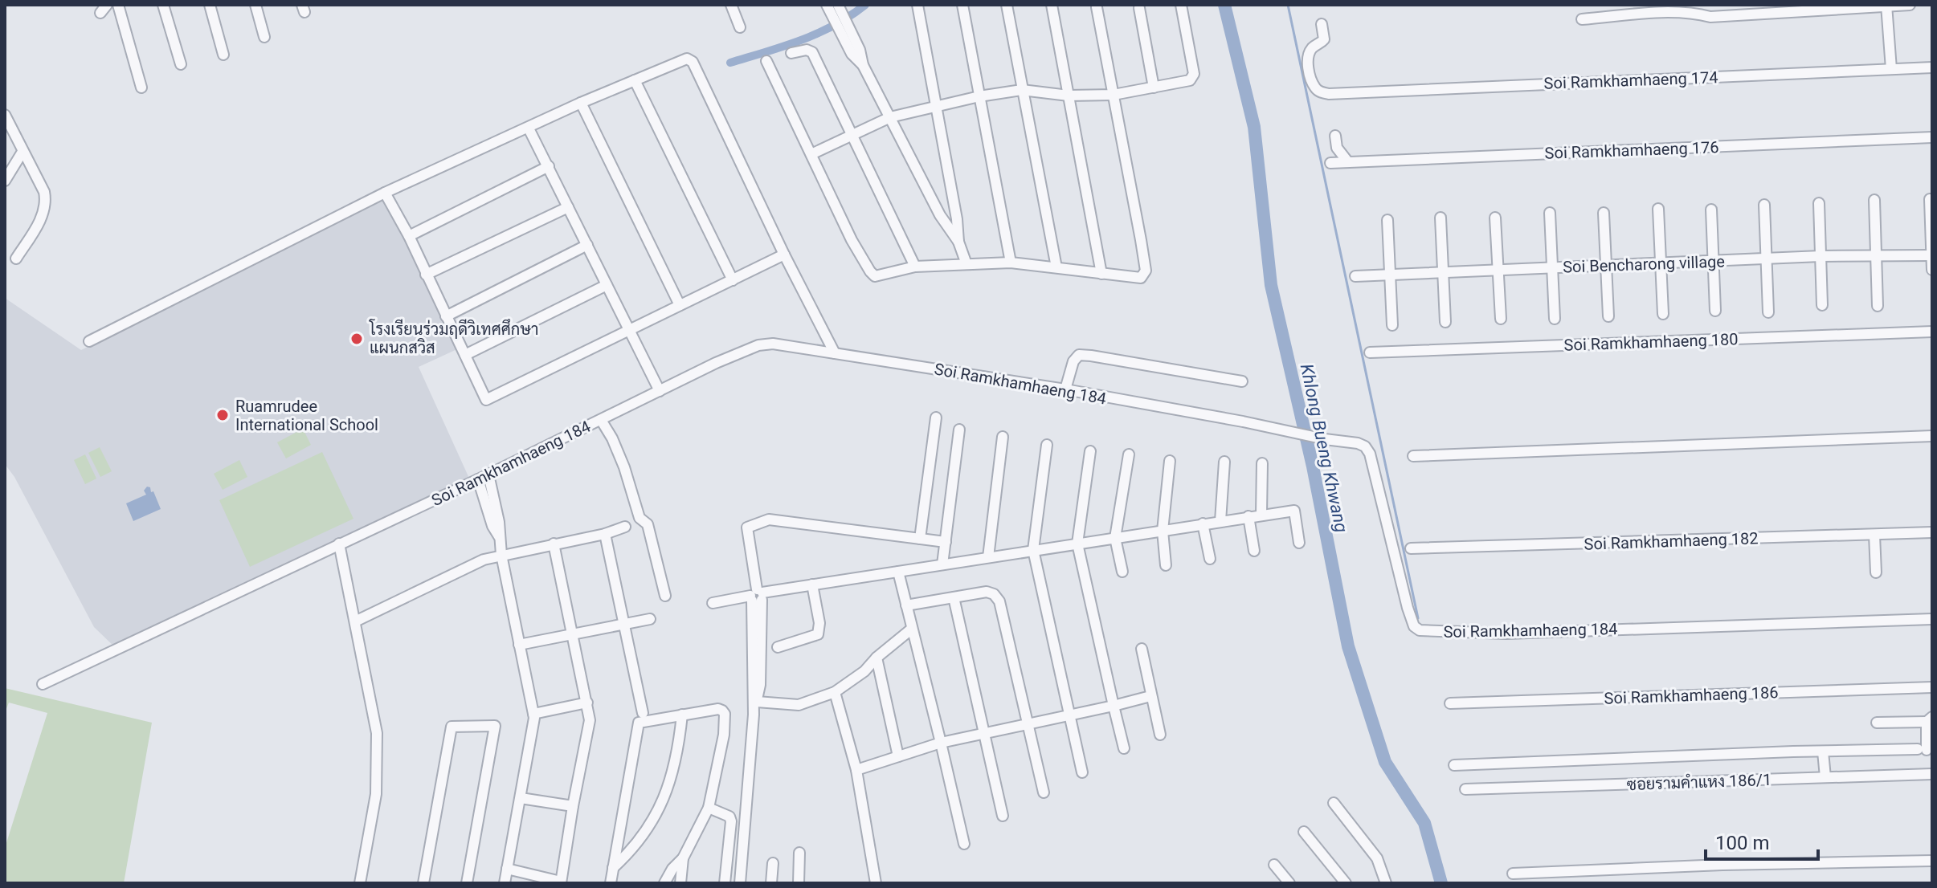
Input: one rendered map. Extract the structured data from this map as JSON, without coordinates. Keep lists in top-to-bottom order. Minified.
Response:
{"streets":{"street":["Soi Ramkhamhaeng 174","Soi Ramkhamhaeng 176","Soi Bencharong village","Soi Ramkhamhaeng 180","Soi Ramkhamhaeng 184","Soi Ramkhamhaeng 182","Soi Ramkhamhaeng 186","ซอยรามคำแหง 186/1"]},"water":["Khlong Bueng Khwang"],"places":["โรงเรียนร่วมฤดีวิเทศศึกษา แผนกสวิส","Ruamrudee International School"],"scale_bar":"100 m"}
